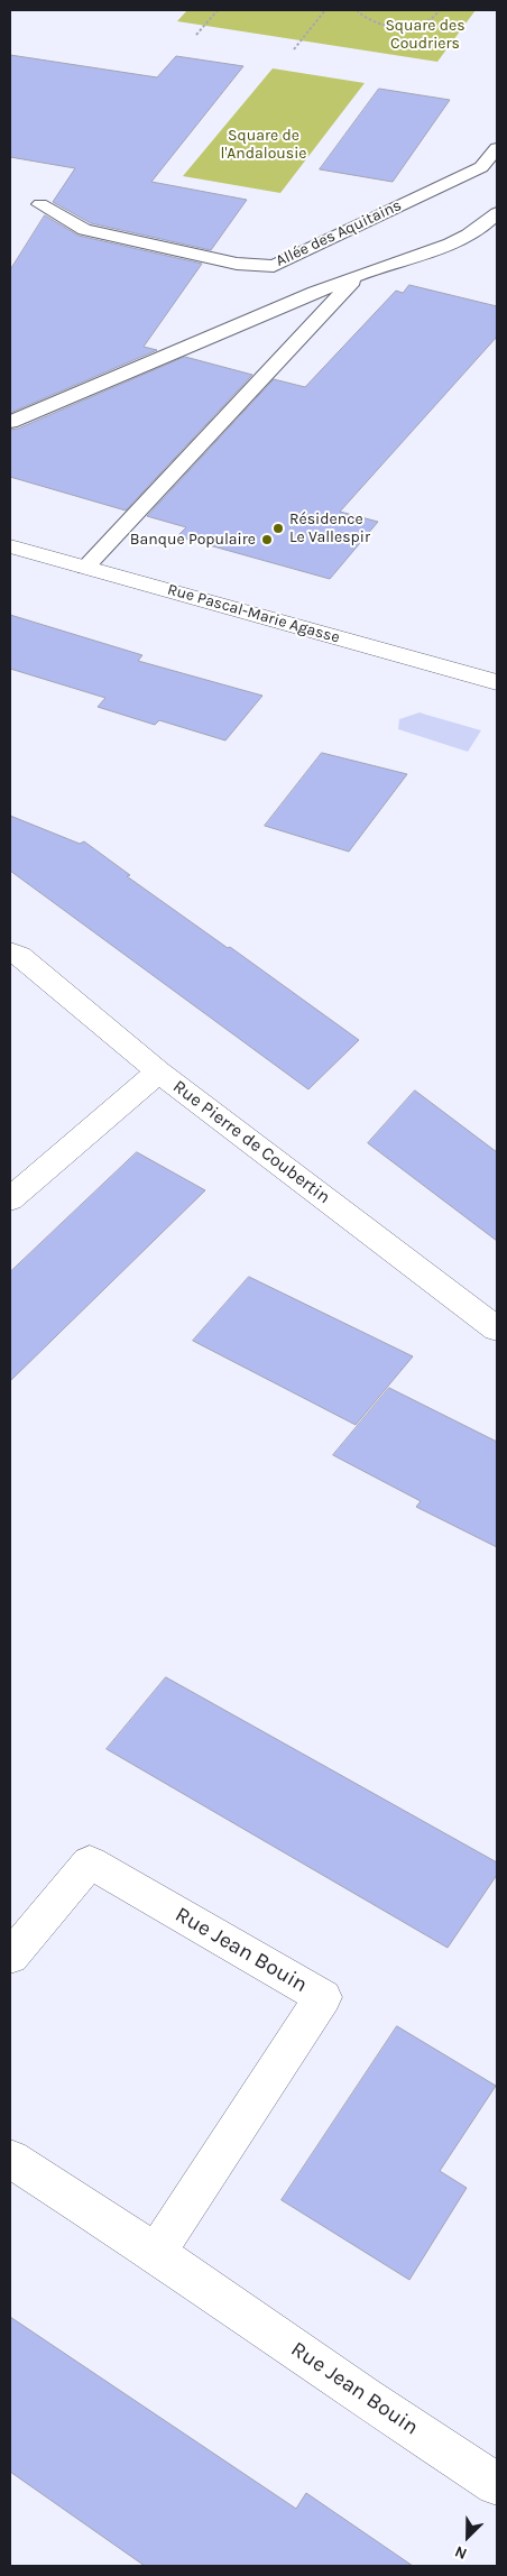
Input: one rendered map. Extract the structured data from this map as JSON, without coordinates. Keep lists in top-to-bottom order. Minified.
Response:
{"streets":{"street":["Rue Pascal-Marie Agasse","Rue Pierre de Coubertin","Rue Jean Bouin"],"lane":["Allée des Aquitains"]},"parks":["Square des Coudriers","Square de l'Andalousie"],"places":["Résidence Le Vallespir","Banque Populaire"],"north":"bottom left"}
